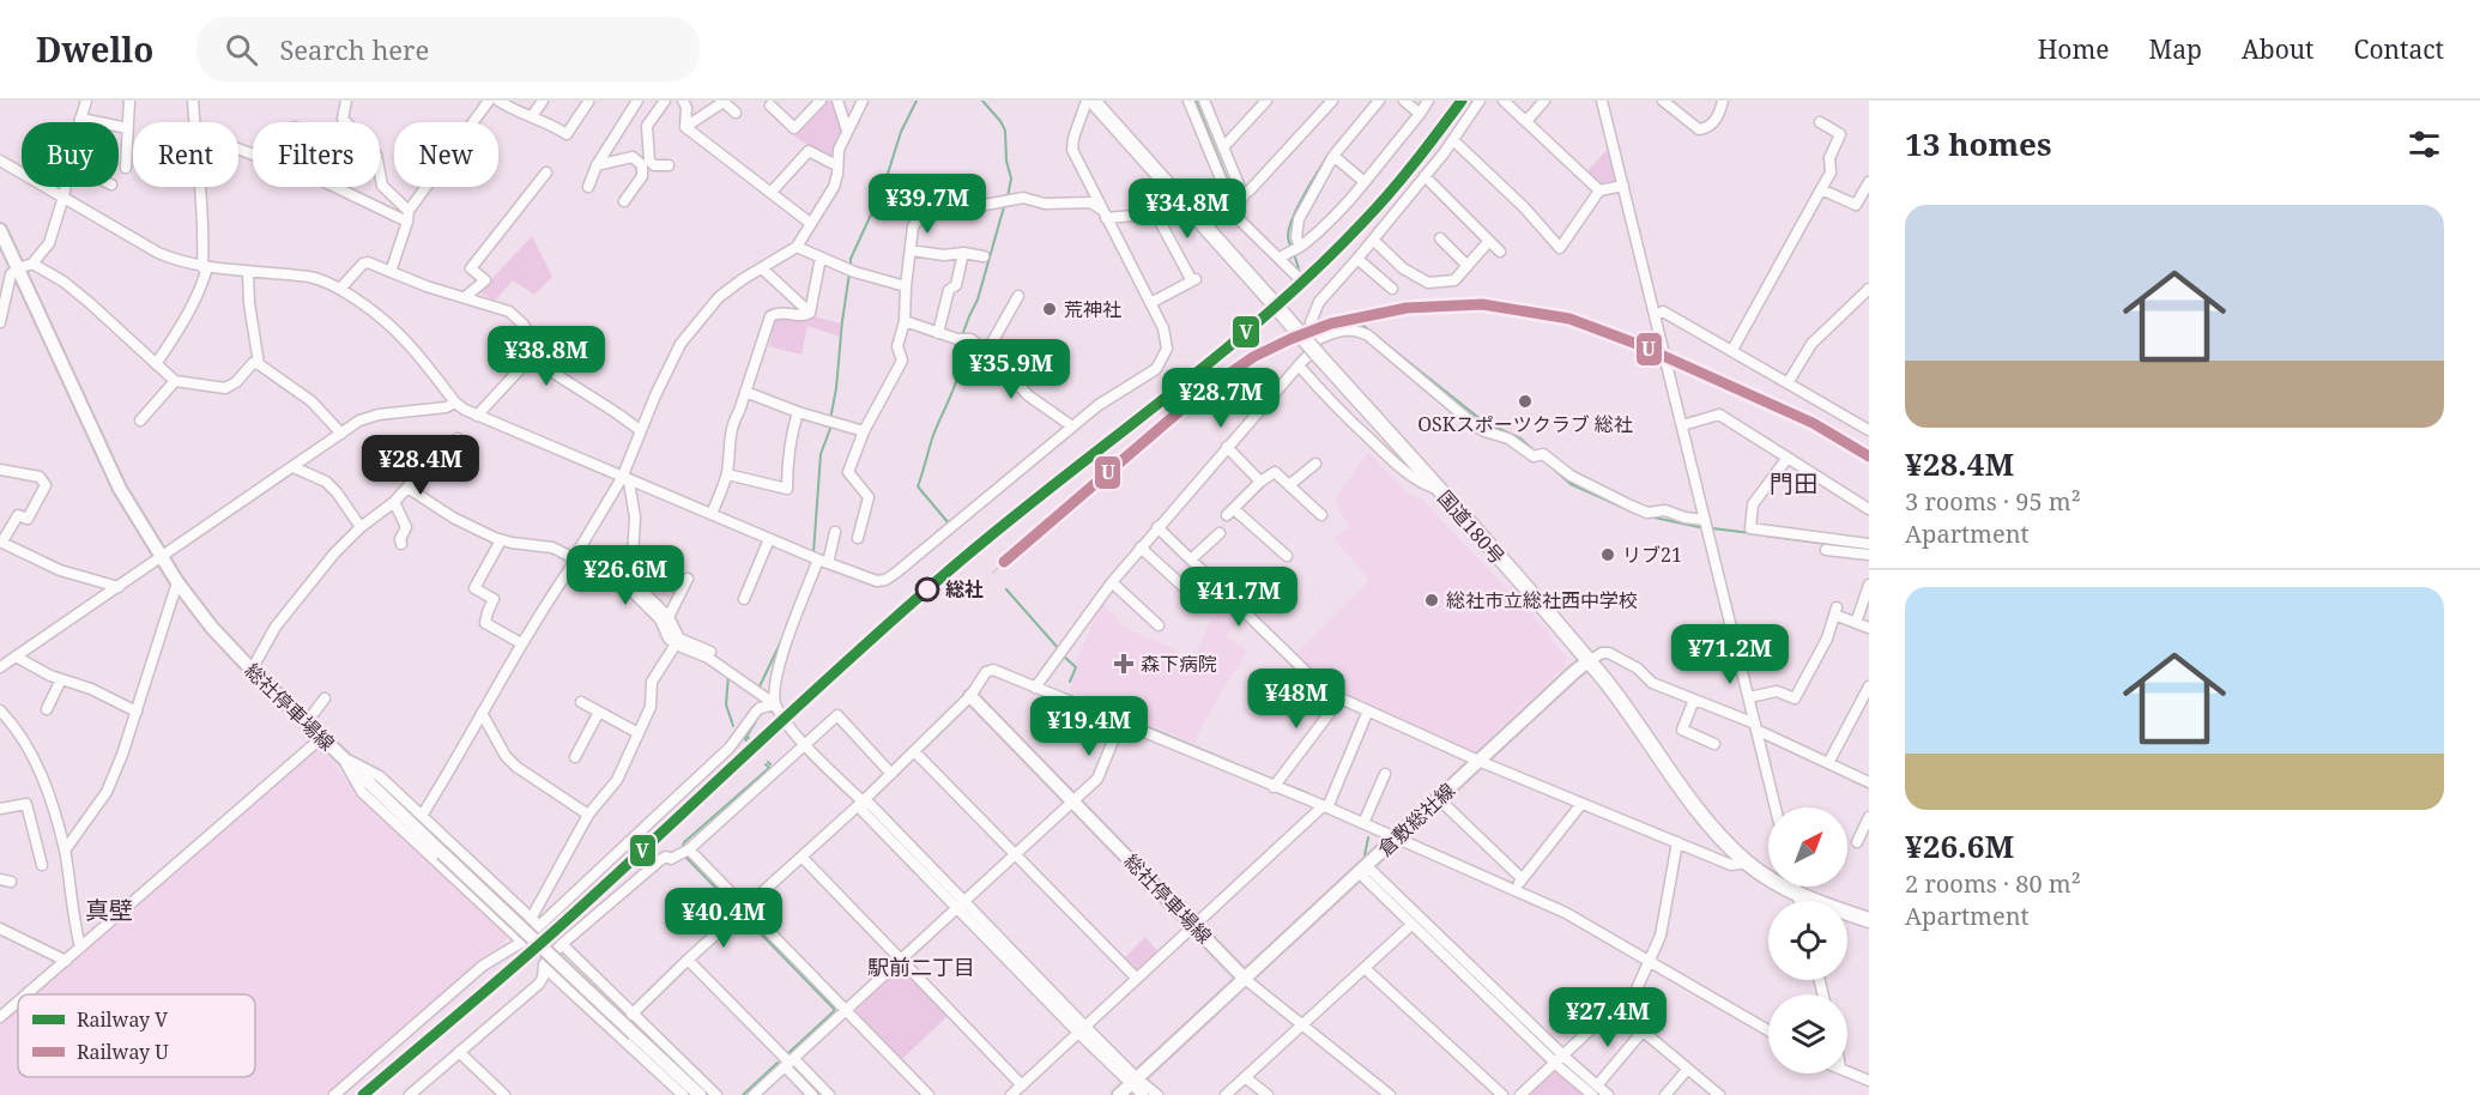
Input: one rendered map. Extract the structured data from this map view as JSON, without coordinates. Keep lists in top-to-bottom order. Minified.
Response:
{"streets":{"highway":["国道180号"],"main road":["総社停車場線","倉敷総社線"]},"crossings":[["国道180号","倉敷総社線"],["総社停車場線","倉敷総社線"]],"districts":["門田","真壁","駅前二丁目"],"places":{"other":["荒神社","OSKスポーツクラブ 総社","リブ21","総社","総社市立総社西中学校"],"health":["森下病院"]},"lines":["rail line V","rail line U"],"legend":["Railway V","Railway U"],"north":"top right","page":{"header":"Dwello","search":"Search here","nav":["Home","Map","About","Contact"],"heading":"13 homes","chip":["Buy","Rent","Filters","New"],"price":["¥39.7M","¥34.8M","¥38.8M","¥35.9M","¥28.7M","¥28.4M","¥26.6M","¥41.7M","¥71.2M","¥48M","¥19.4M","¥40.4M","¥27.4M"],"list":[{"name":"¥28.4M","note":"3 rooms · 95 m² · Apartment"},{"name":"¥26.6M","note":"2 rooms · 80 m² · Apartment"}]}}
